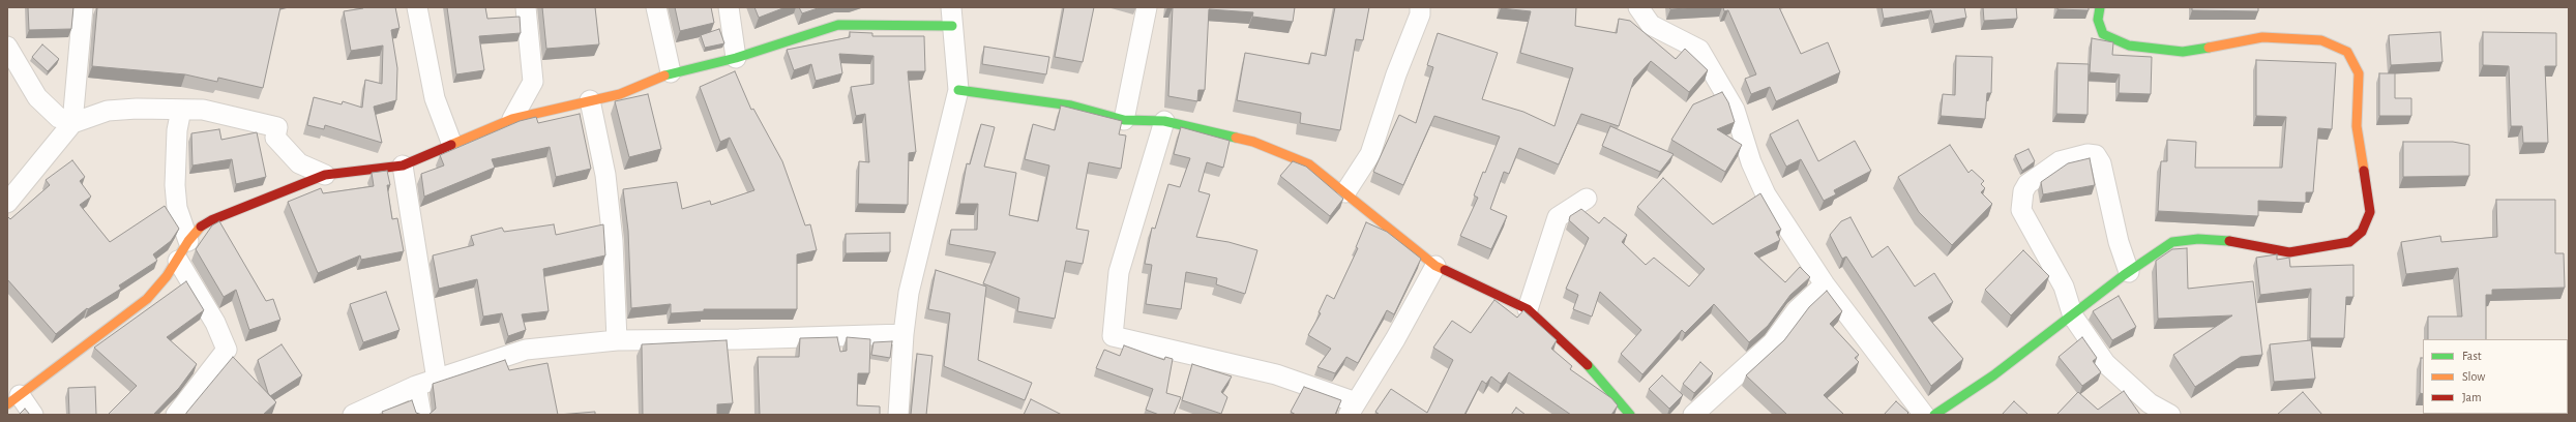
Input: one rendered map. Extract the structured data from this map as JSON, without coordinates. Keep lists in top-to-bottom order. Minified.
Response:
{"legend":["Fast","Slow","Jam"]}
